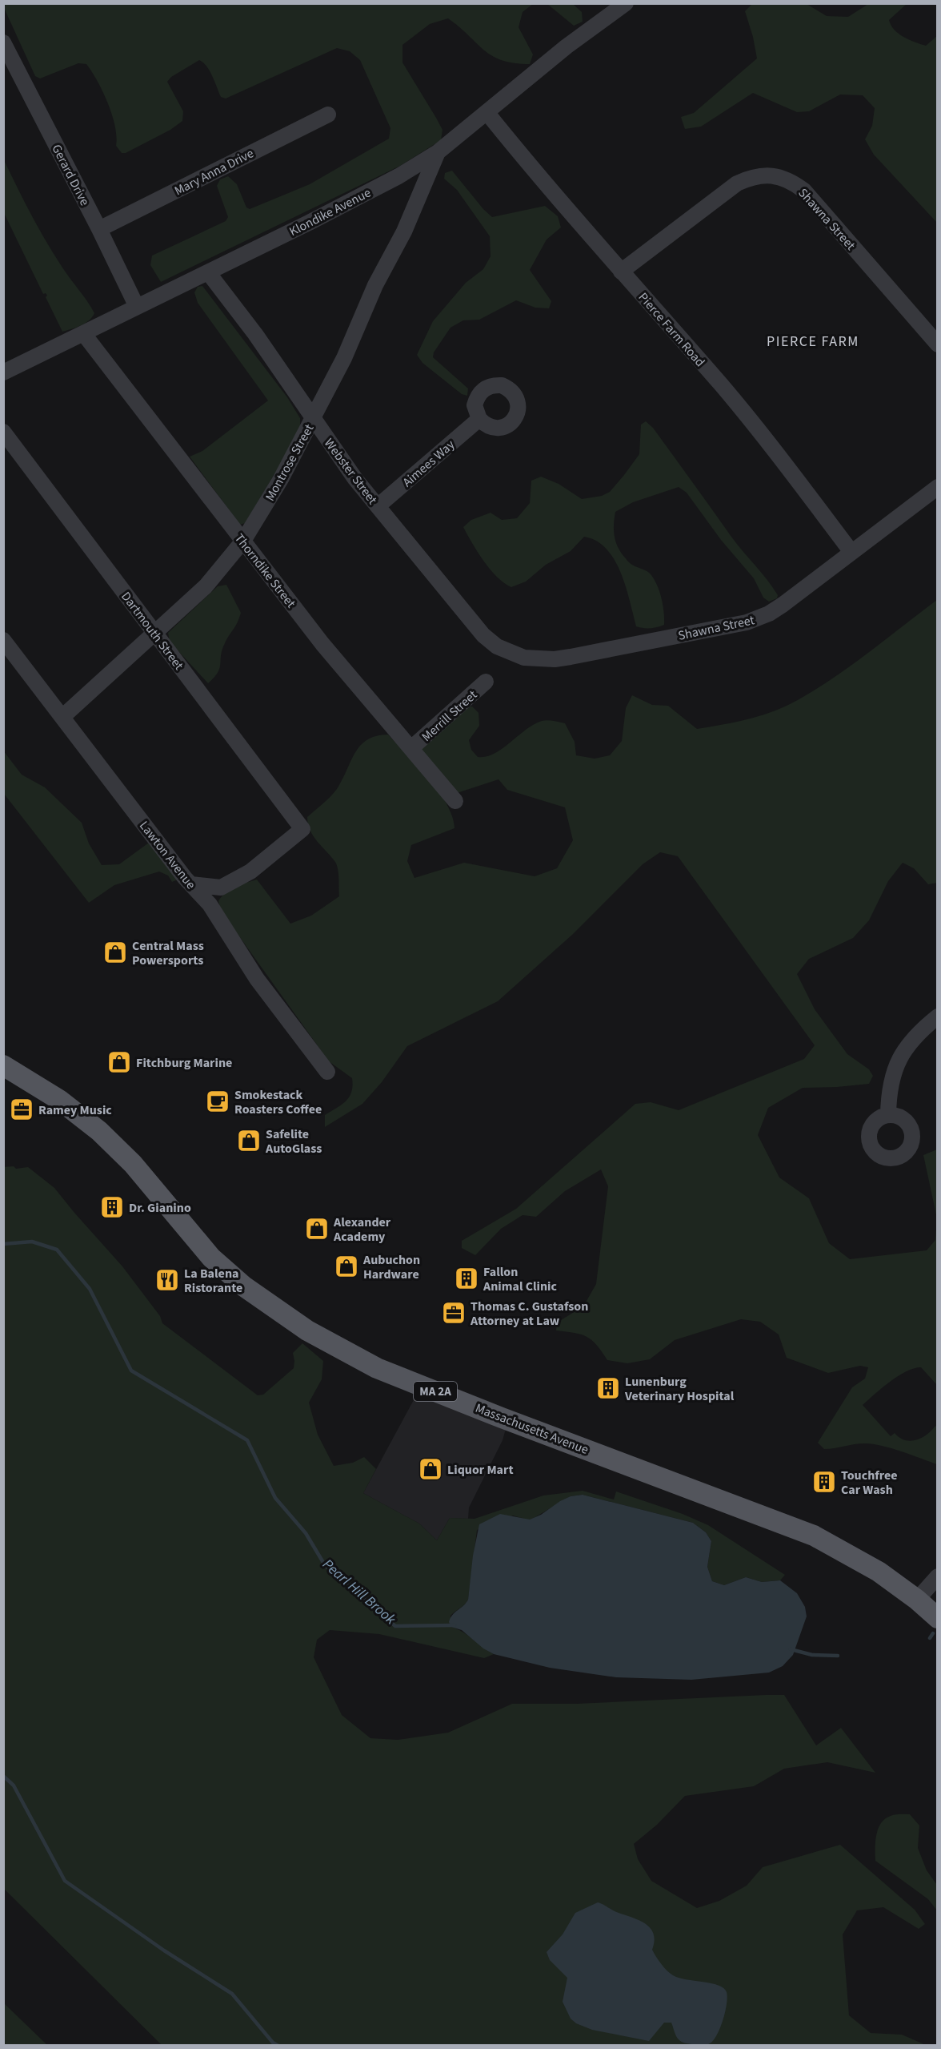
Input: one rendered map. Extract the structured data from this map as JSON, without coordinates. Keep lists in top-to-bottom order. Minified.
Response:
{"streets":{"main road":["MA 2A","Massachusetts Avenue"],"street":["Mary Anna Drive","Gerard Drive","Klondike Avenue","Shawna Street","Pierce Farm Road","Montrose Street","Aimees Way","Webster Street","Thorndike Street","Dartmouth Street","Merrill Street","Lawton Avenue"]},"crossings":[["Mary Anna Drive","Gerard Drive"],["Gerard Drive","Klondike Avenue"],["Klondike Avenue","Pierce Farm Road"],["Klondike Avenue","Montrose Street"],["Klondike Avenue","Webster Street"],["Klondike Avenue","Thorndike Street"],["Shawna Street","Pierce Farm Road"],["Shawna Street","Webster Street"],["Montrose Street","Webster Street"],["Montrose Street","Thorndike Street"],["Montrose Street","Dartmouth Street"],["Montrose Street","Lawton Avenue"],["Aimees Way","Webster Street"],["Thorndike Street","Merrill Street"],["Dartmouth Street","Lawton Avenue"]],"districts":["PIERCE FARM"],"water":["Pearl Hill Brook"],"places":{"shop":["Central Mass Powersports","Fitchburg Marine","Safelite AutoGlass","Alexander Academy","Aubuchon Hardware","Liquor Mart"],"cafe":["Smokestack Roasters Coffee"],"office":["Ramey Music","Thomas C. Gustafson Attorney at Law"],"building":["Dr. Gianino","Fallon Animal Clinic","Lunenburg Veterinary Hospital","Touchfree Car Wash"],"restaurant":["La Balena Ristorante"]}}
